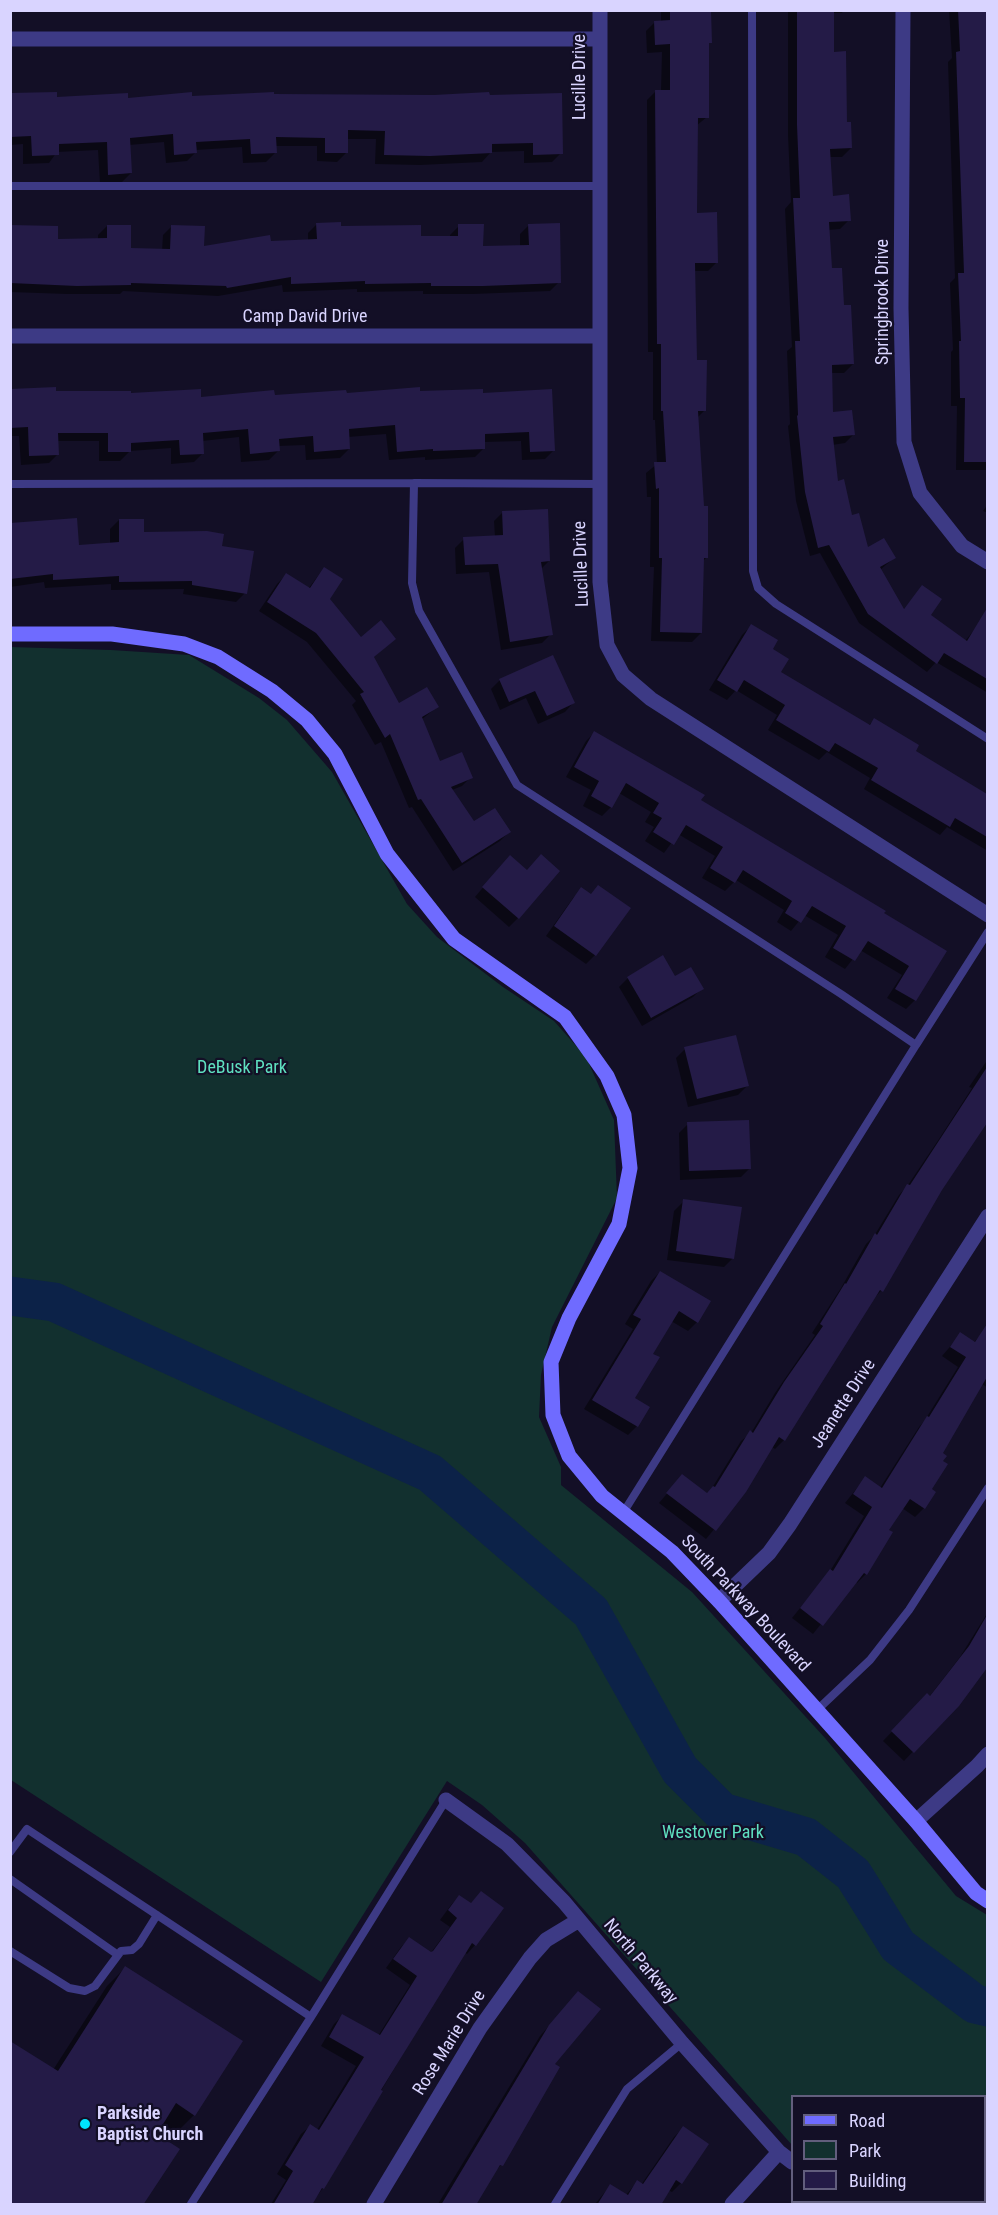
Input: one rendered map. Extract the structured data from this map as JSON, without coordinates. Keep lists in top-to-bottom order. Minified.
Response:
{"streets":{"street":["Lucille Drive","Springbrook Drive","Camp David Drive","Jeanette Drive","South Parkway Boulevard","North Parkway","Rose Marie Drive"]},"crossings":[["Lucille Drive","Camp David Drive"],["Jeanette Drive","South Parkway Boulevard"],["North Parkway","Rose Marie Drive"]],"parks":["DeBusk Park","Westover Park"],"places":["Parkside Baptist Church"],"legend":["Road","Park","Building"]}
